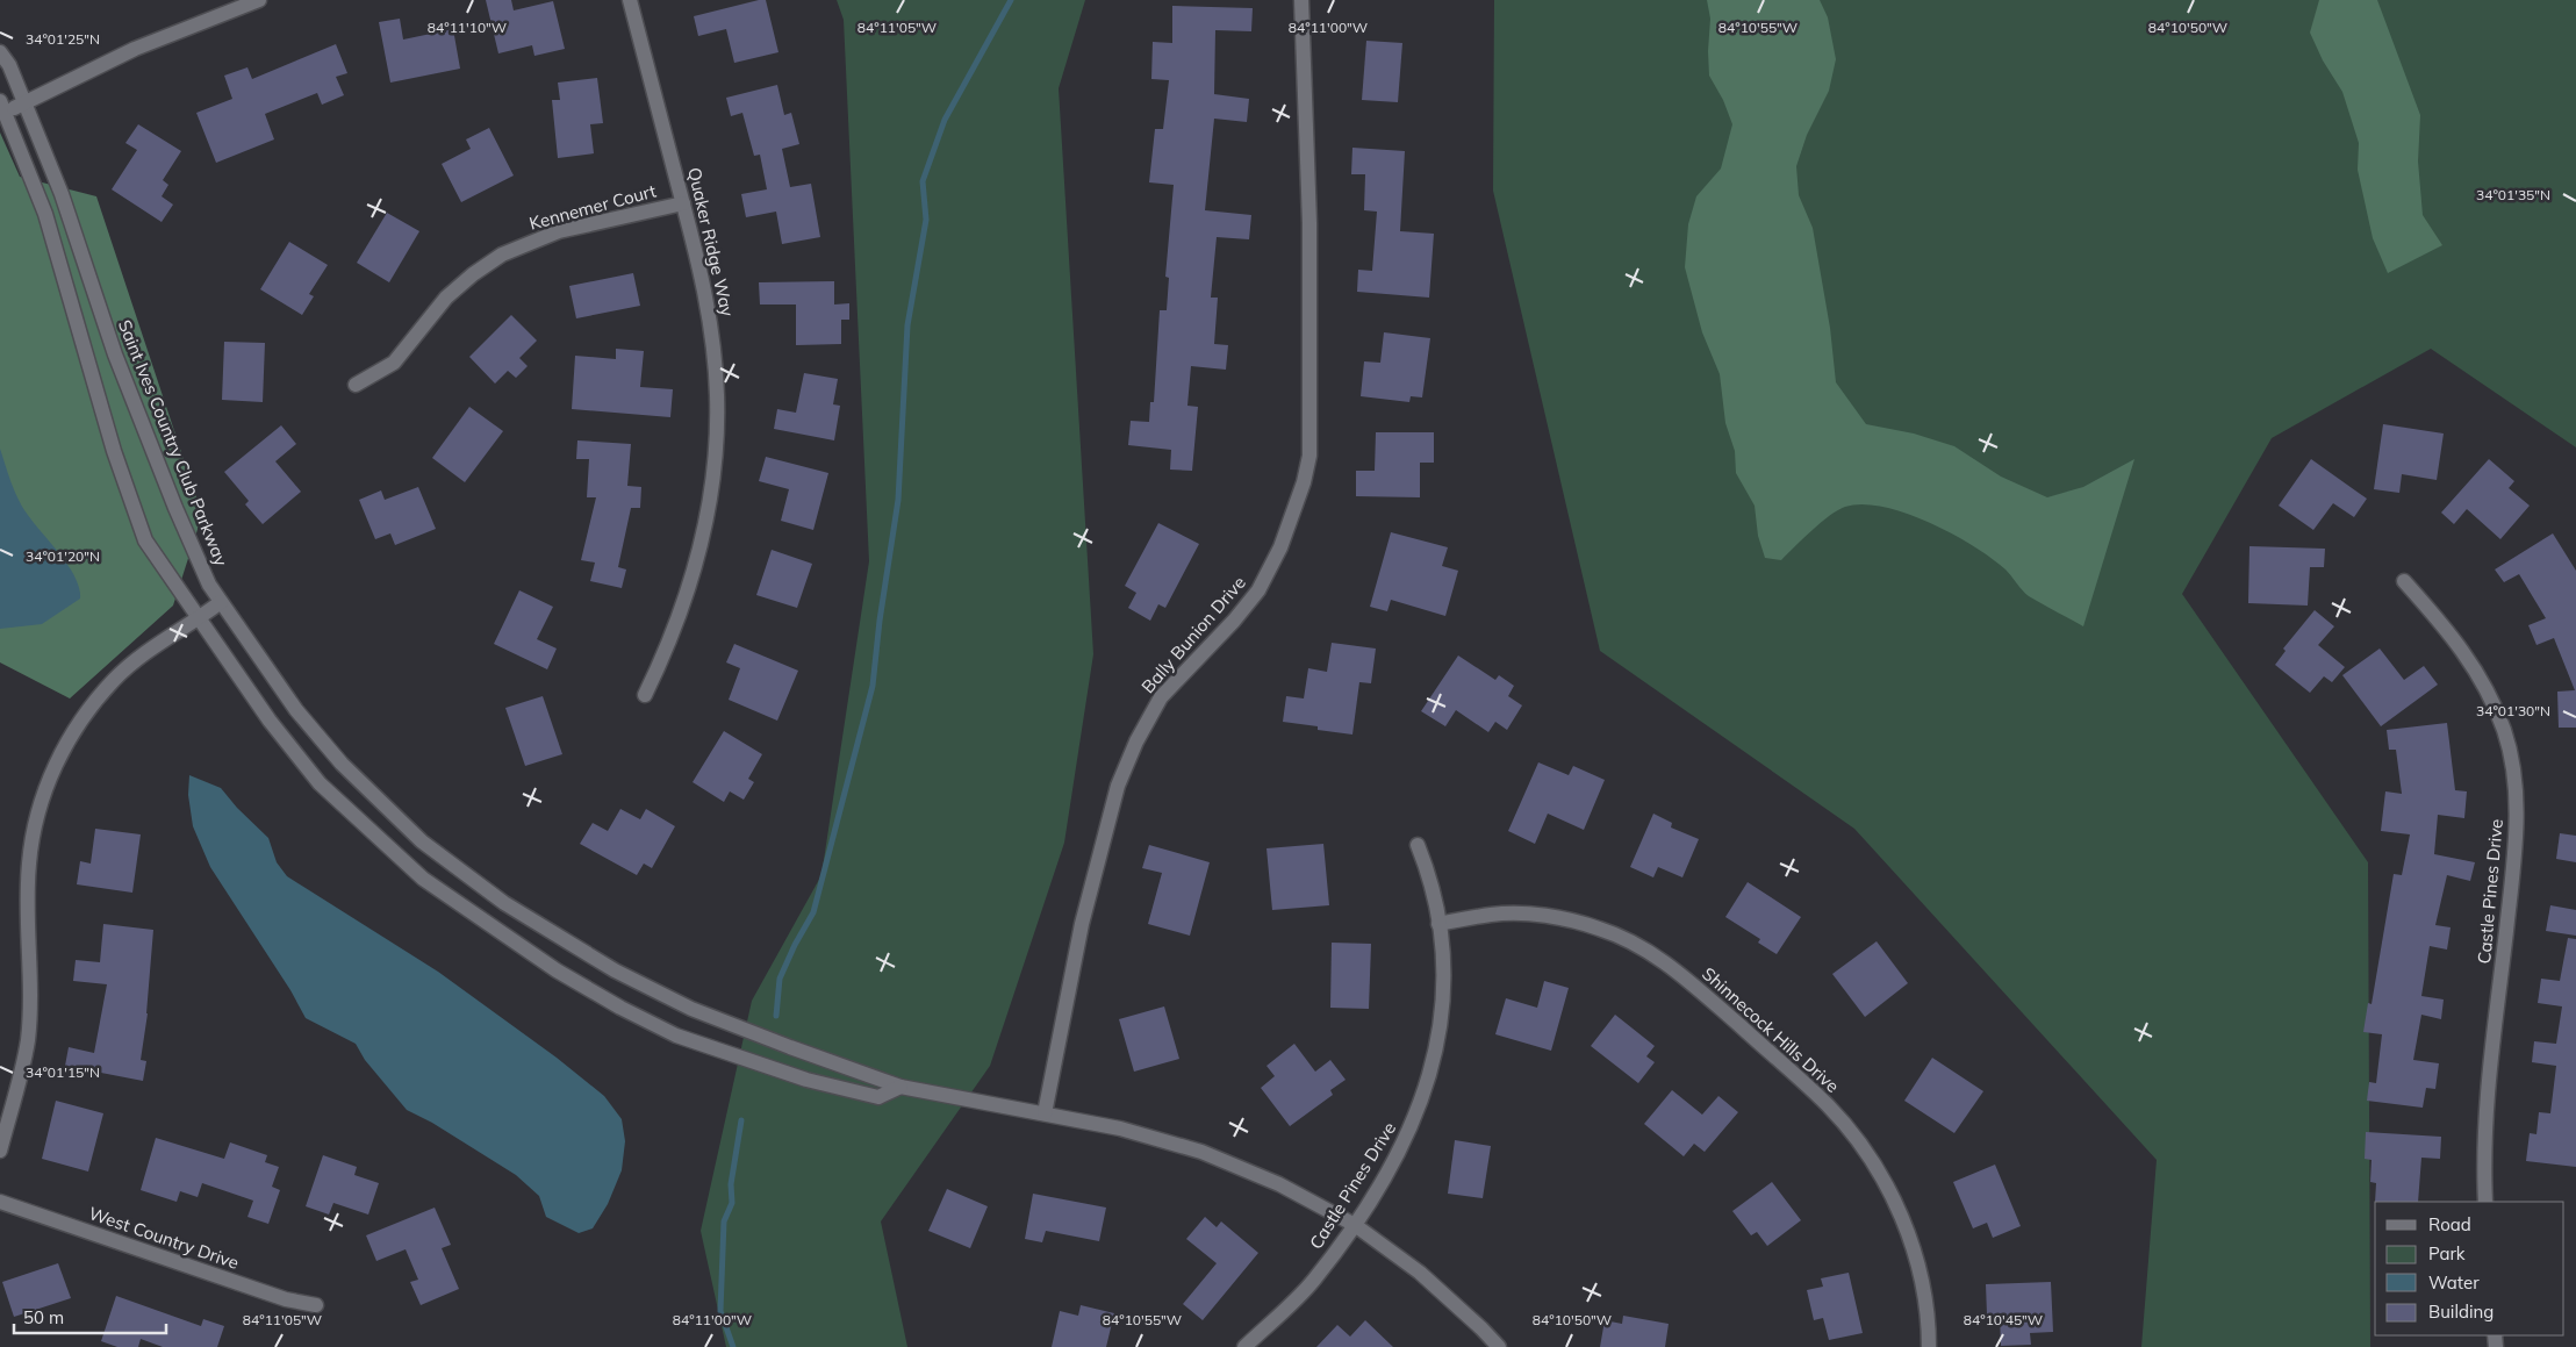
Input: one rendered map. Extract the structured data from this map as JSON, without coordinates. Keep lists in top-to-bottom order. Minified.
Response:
{"streets":{"street":["Kennemer Court","Quaker Ridge Way","Saint Ives Country Club Parkway","Bally Bunion Drive","Castle Pines Drive","Shinnecock Hills Drive","West Country Drive"]},"crossings":[["Kennemer Court","Quaker Ridge Way"],["Saint Ives Country Club Parkway","Bally Bunion Drive"],["Saint Ives Country Club Parkway","Castle Pines Drive"],["Castle Pines Drive","Shinnecock Hills Drive"]],"legend":["Road","Park","Water","Building"],"scale_bar":"50 m","coordinates":["84°11'10\"W","84°11'05\"W","84°11'00\"W","84°10'55\"W","84°10'50\"W","34°01'25\"N","34°01'35\"N","34°01'20\"N","34°01'30\"N","34°01'15\"N","84°10'45\"W"]}
